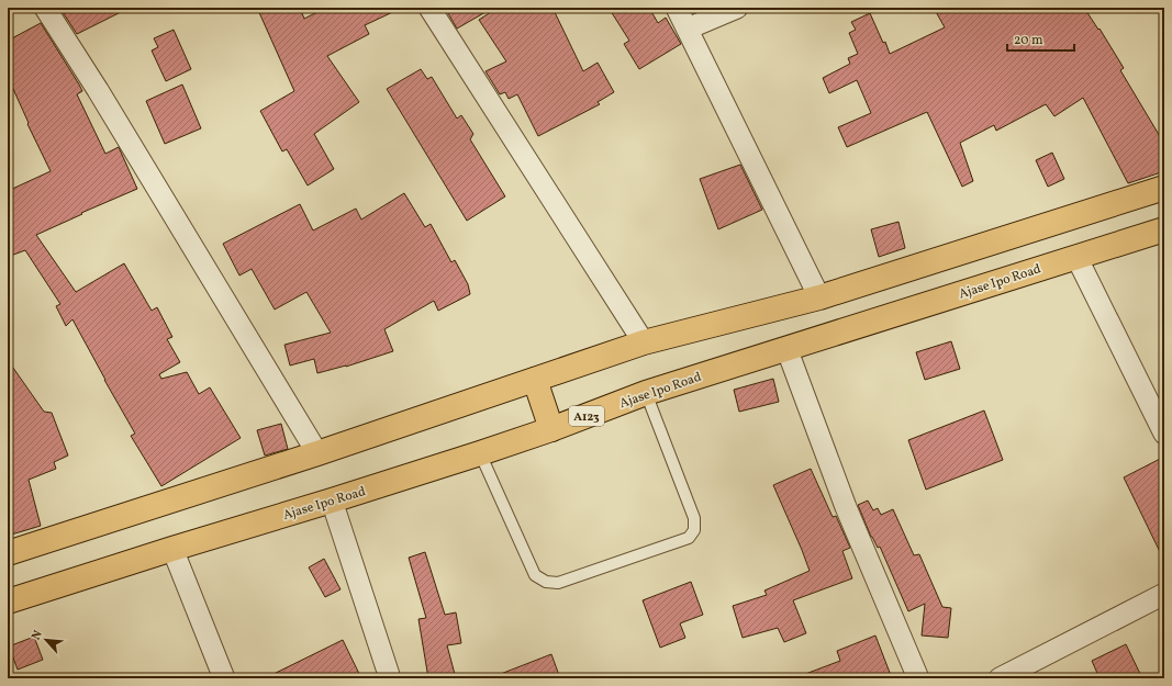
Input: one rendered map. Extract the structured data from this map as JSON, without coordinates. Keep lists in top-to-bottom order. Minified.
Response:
{"streets":{"highway":["Ajase Ipo Road","A123"]},"scale_bar":"20 m","north":"top left"}
